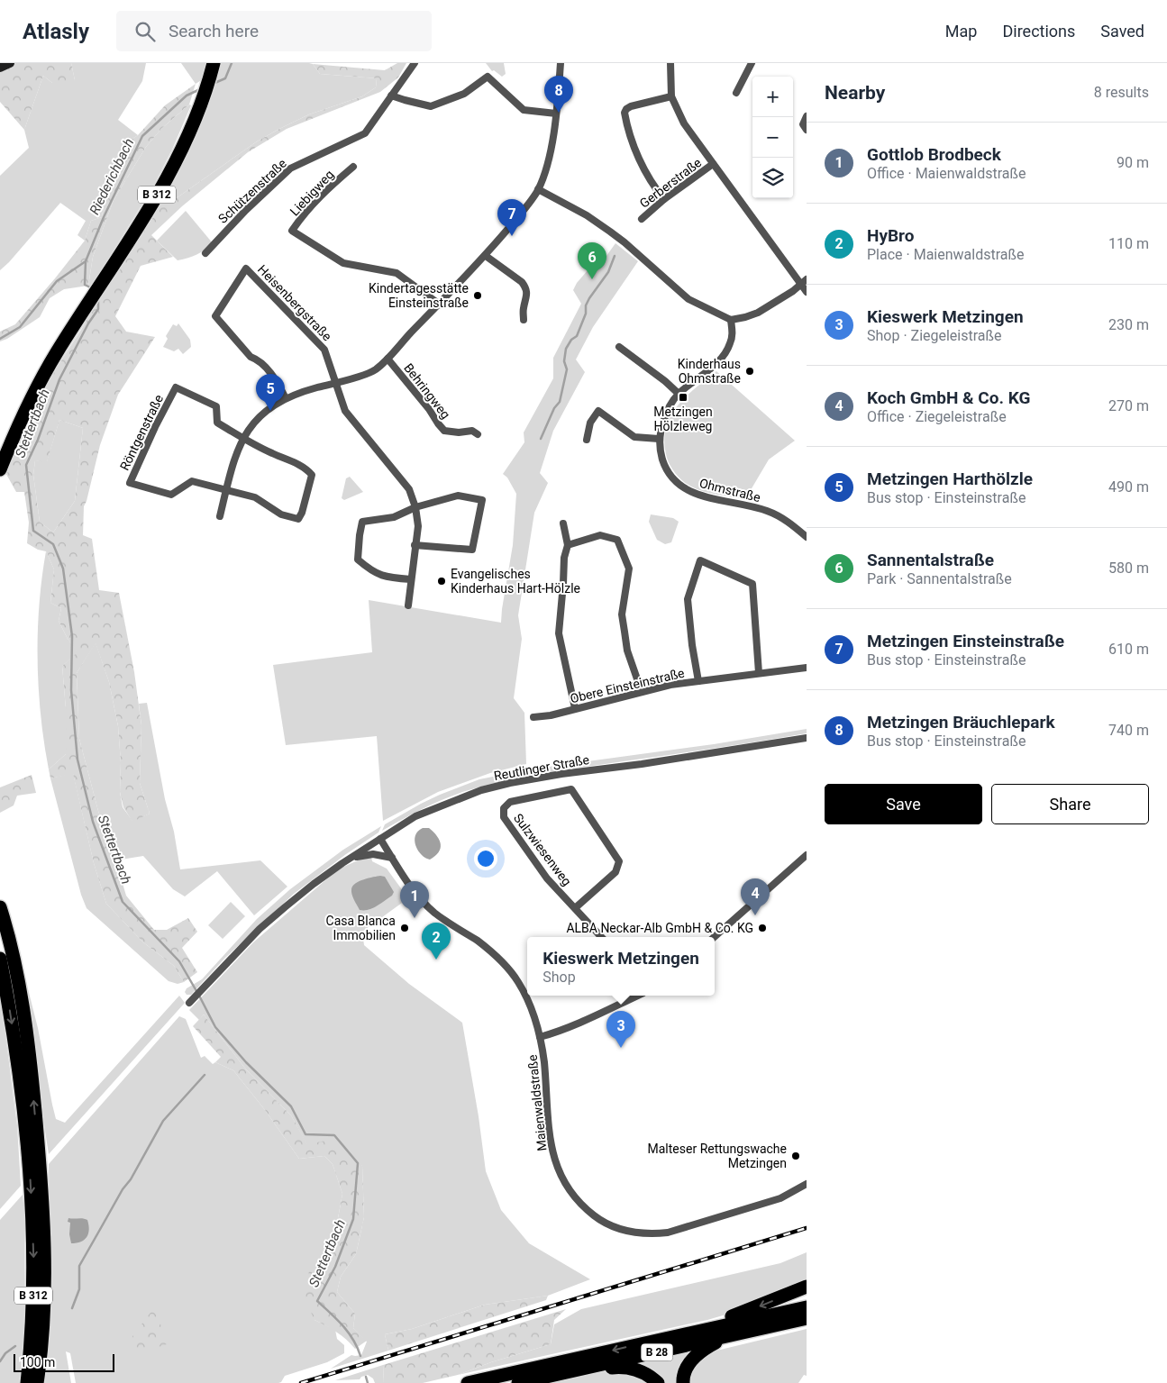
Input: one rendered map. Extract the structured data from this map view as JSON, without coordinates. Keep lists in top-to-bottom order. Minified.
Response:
{"streets":{"highway":["B 312","B 28"],"street":["Gerberstraße","Schützenstraße","Liebigweg","Heisenbergstraße","Behringweg","Röntgenstraße","Ohmstraße","Obere Einsteinstraße","Reutlinger Straße","Sulzwiesenweg","Maienwaldstraße"]},"crossings":[["Reutlinger Straße","Maienwaldstraße"]],"water":["Riederichbach","Stettertbach"],"places":{"other":["Kindertagesstätte Einsteinstraße","Kinderhaus Ohmstraße","Evangelisches Kinderhaus Hart-Hölzle","Casa Blanca Immobilien","ALBA Neckar-Alb GmbH & Co. KG","Malteser Rettungswache Metzingen"],"transit":["Metzingen Hölzleweg"]},"scale_bar":"100 m","page":{"header":"Atlasly","search":"Search here","nav":["Map","Directions","Saved"],"heading":["Nearby","8 results"],"pins":["8","7","6","5","4","1","2","3"],"map_buttons":["+","−"],"list":[{"mark":"1","name":"Gottlob Brodbeck","note":"Office · Maienwaldstraße","value":"90 m"},{"mark":"2","name":"HyBro","note":"Place · Maienwaldstraße","value":"110 m"},{"mark":"3","name":"Kieswerk Metzingen","note":"Shop · Ziegeleistraße","value":"230 m"},{"mark":"4","name":"Koch GmbH & Co. KG","note":"Office · Ziegeleistraße","value":"270 m"},{"mark":"5","name":"Metzingen Harthölzle","note":"Bus stop · Einsteinstraße","value":"490 m"},{"mark":"6","name":"Sannentalstraße","note":"Park · Sannentalstraße","value":"580 m"},{"mark":"7","name":"Metzingen Einsteinstraße","note":"Bus stop · Einsteinstraße","value":"610 m"},{"mark":"8","name":"Metzingen Bräuchlepark","note":"Bus stop · Einsteinstraße","value":"740 m"}],"buttons":["Save","Share"],"popup":["Kieswerk Metzingen","Shop"],"scale":"100 m"}}
